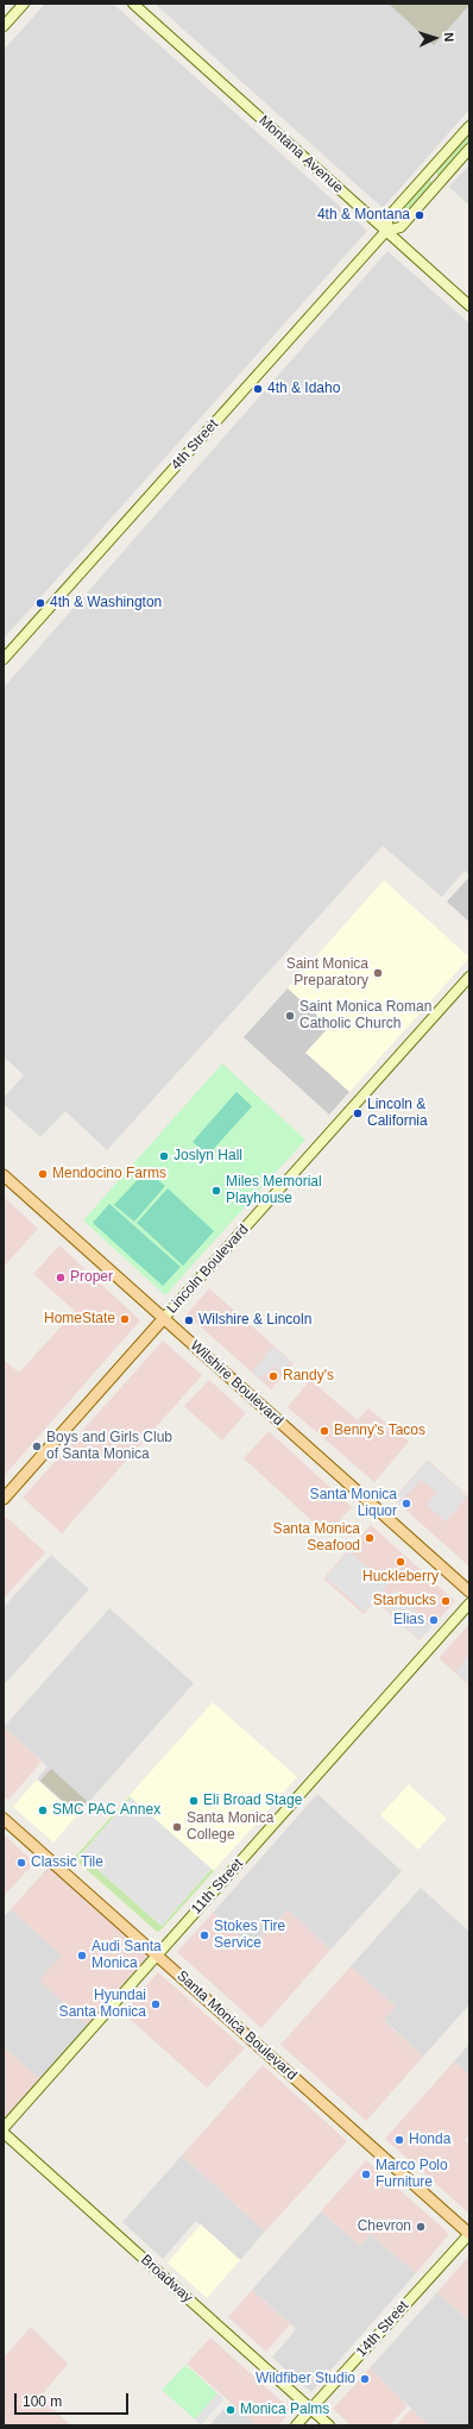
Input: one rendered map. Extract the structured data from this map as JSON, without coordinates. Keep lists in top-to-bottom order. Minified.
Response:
{"streets":{"main road":["Lincoln Boulevard","Wilshire Boulevard","Santa Monica Boulevard"],"street":["Montana Avenue","4th Street","11th Street","Broadway","14th Street"]},"crossings":[["Montana Avenue","4th Street"],["Lincoln Boulevard","Wilshire Boulevard"],["11th Street","Santa Monica Boulevard"],["Santa Monica Boulevard","14th Street"],["Broadway","14th Street"]],"places":["4th & Montana","4th & Idaho","4th & Washington","Saint Monica Preparatory","Saint Monica Roman Catholic Church","Lincoln & California","Joslyn Hall","Mendocino Farms","Miles Memorial Playhouse","Proper","HomeState","Wilshire & Lincoln","Randy's","Benny's Tacos","Boys and Girls Club of Santa Monica","Santa Monica Liquor","Santa Monica Seafood","Huckleberry","Starbucks","Elias","Eli Broad Stage","SMC PAC Annex","Santa Monica College","Classic Tile","Stokes Tire Service","Audi Santa Monica","Hyundai Santa Monica","Honda","Marco Polo Furniture","Chevron","Wildfiber Studio","Monica Palms"],"scale_bar":"100 m","north":"right"}
